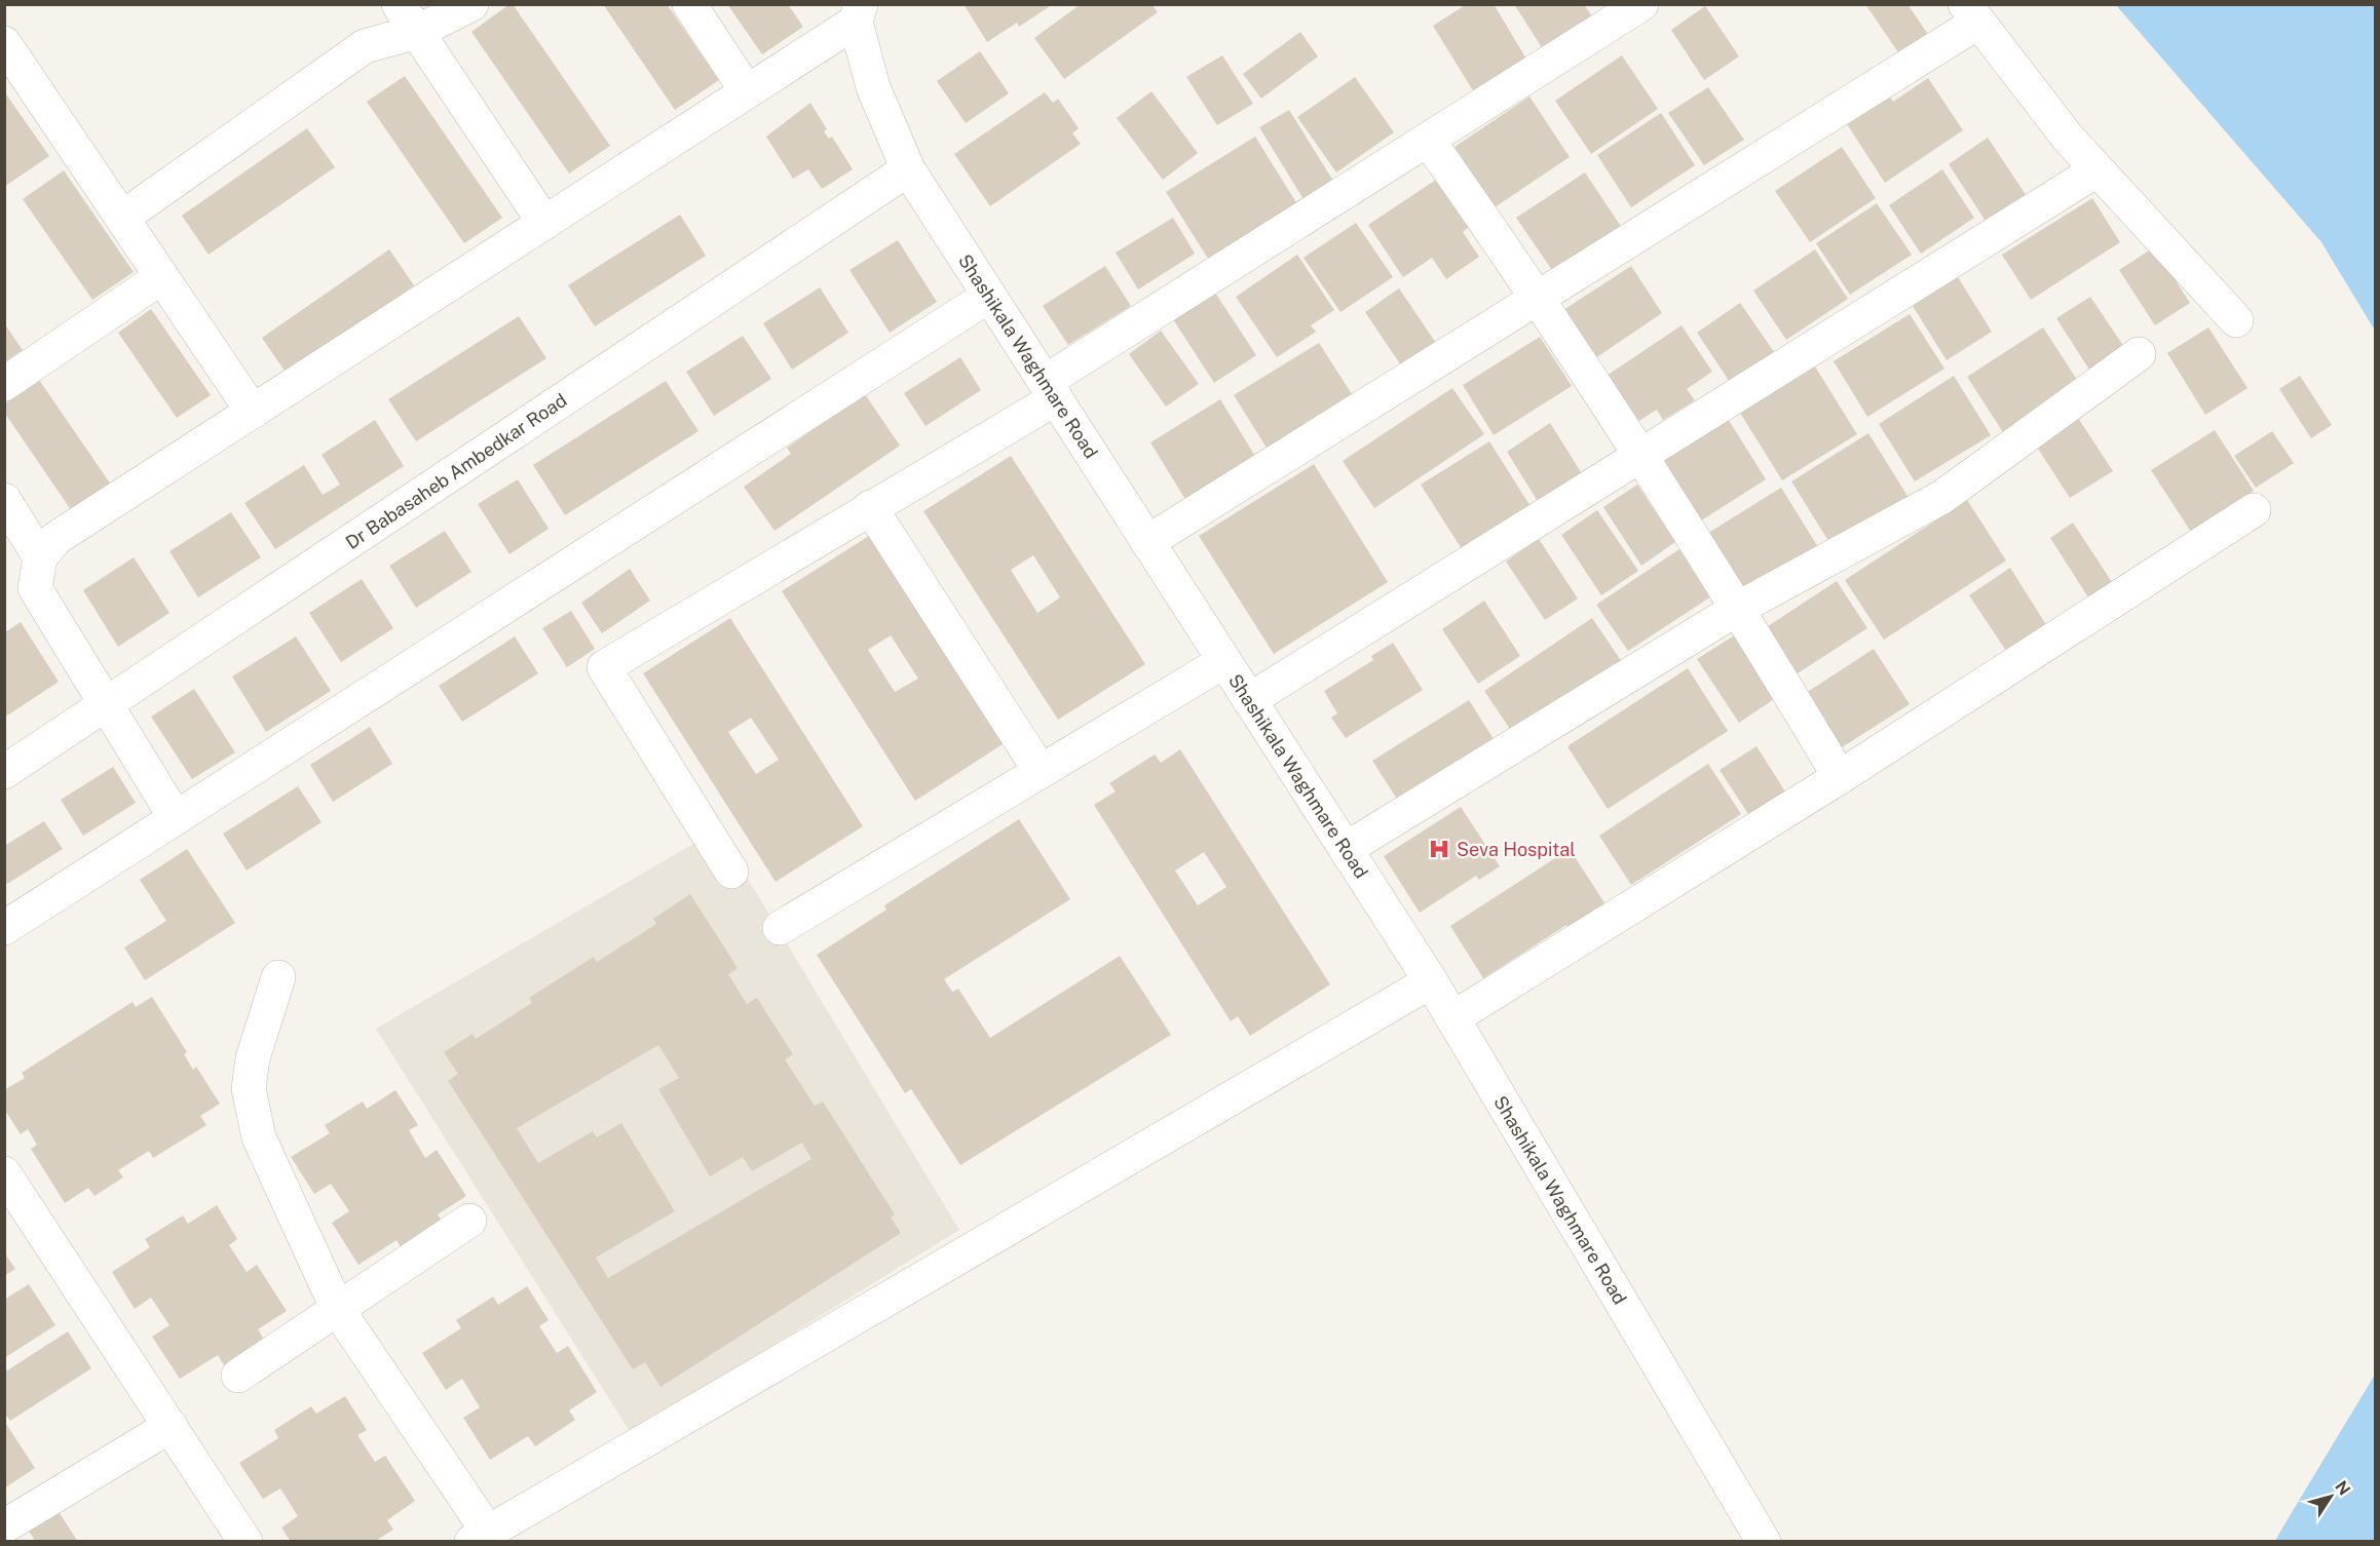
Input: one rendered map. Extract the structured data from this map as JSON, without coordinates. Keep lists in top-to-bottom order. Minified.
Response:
{"streets":{"street":["Shashikala Waghmare Road","Dr Babasaheb Ambedkar Road"]},"crossings":[["Shashikala Waghmare Road","Dr Babasaheb Ambedkar Road"]],"places":{"hospital":["Seva Hospital"]},"north":"top right"}
